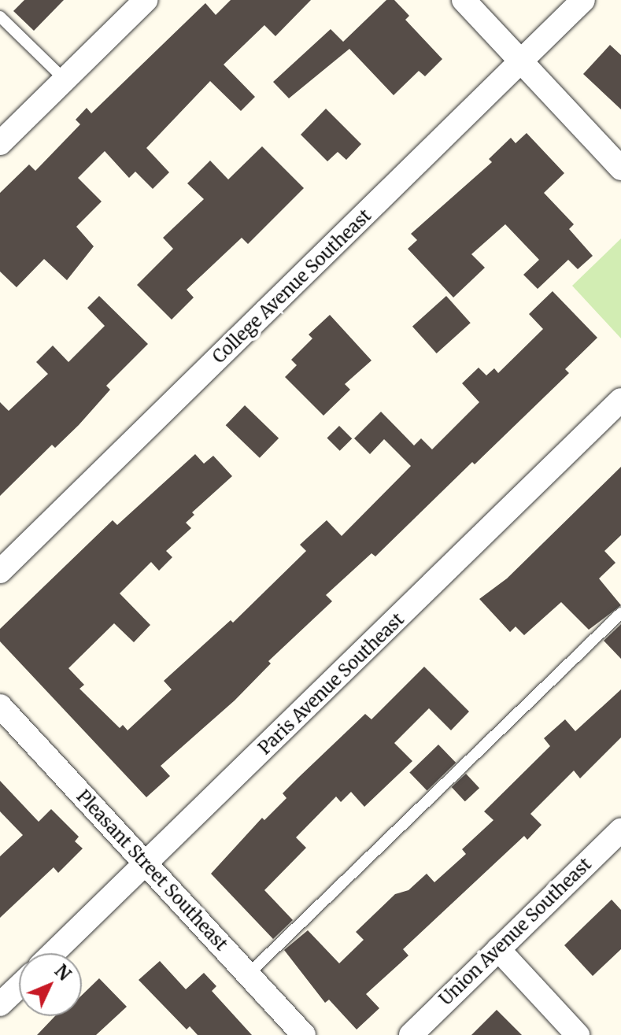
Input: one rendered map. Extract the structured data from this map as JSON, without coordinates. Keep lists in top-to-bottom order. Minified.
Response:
{"streets":{"street":["College Avenue Southeast","Paris Avenue Southeast","Pleasant Street Southeast","Union Avenue Southeast"]},"crossings":[["Paris Avenue Southeast","Pleasant Street Southeast"]],"north":"top right"}
